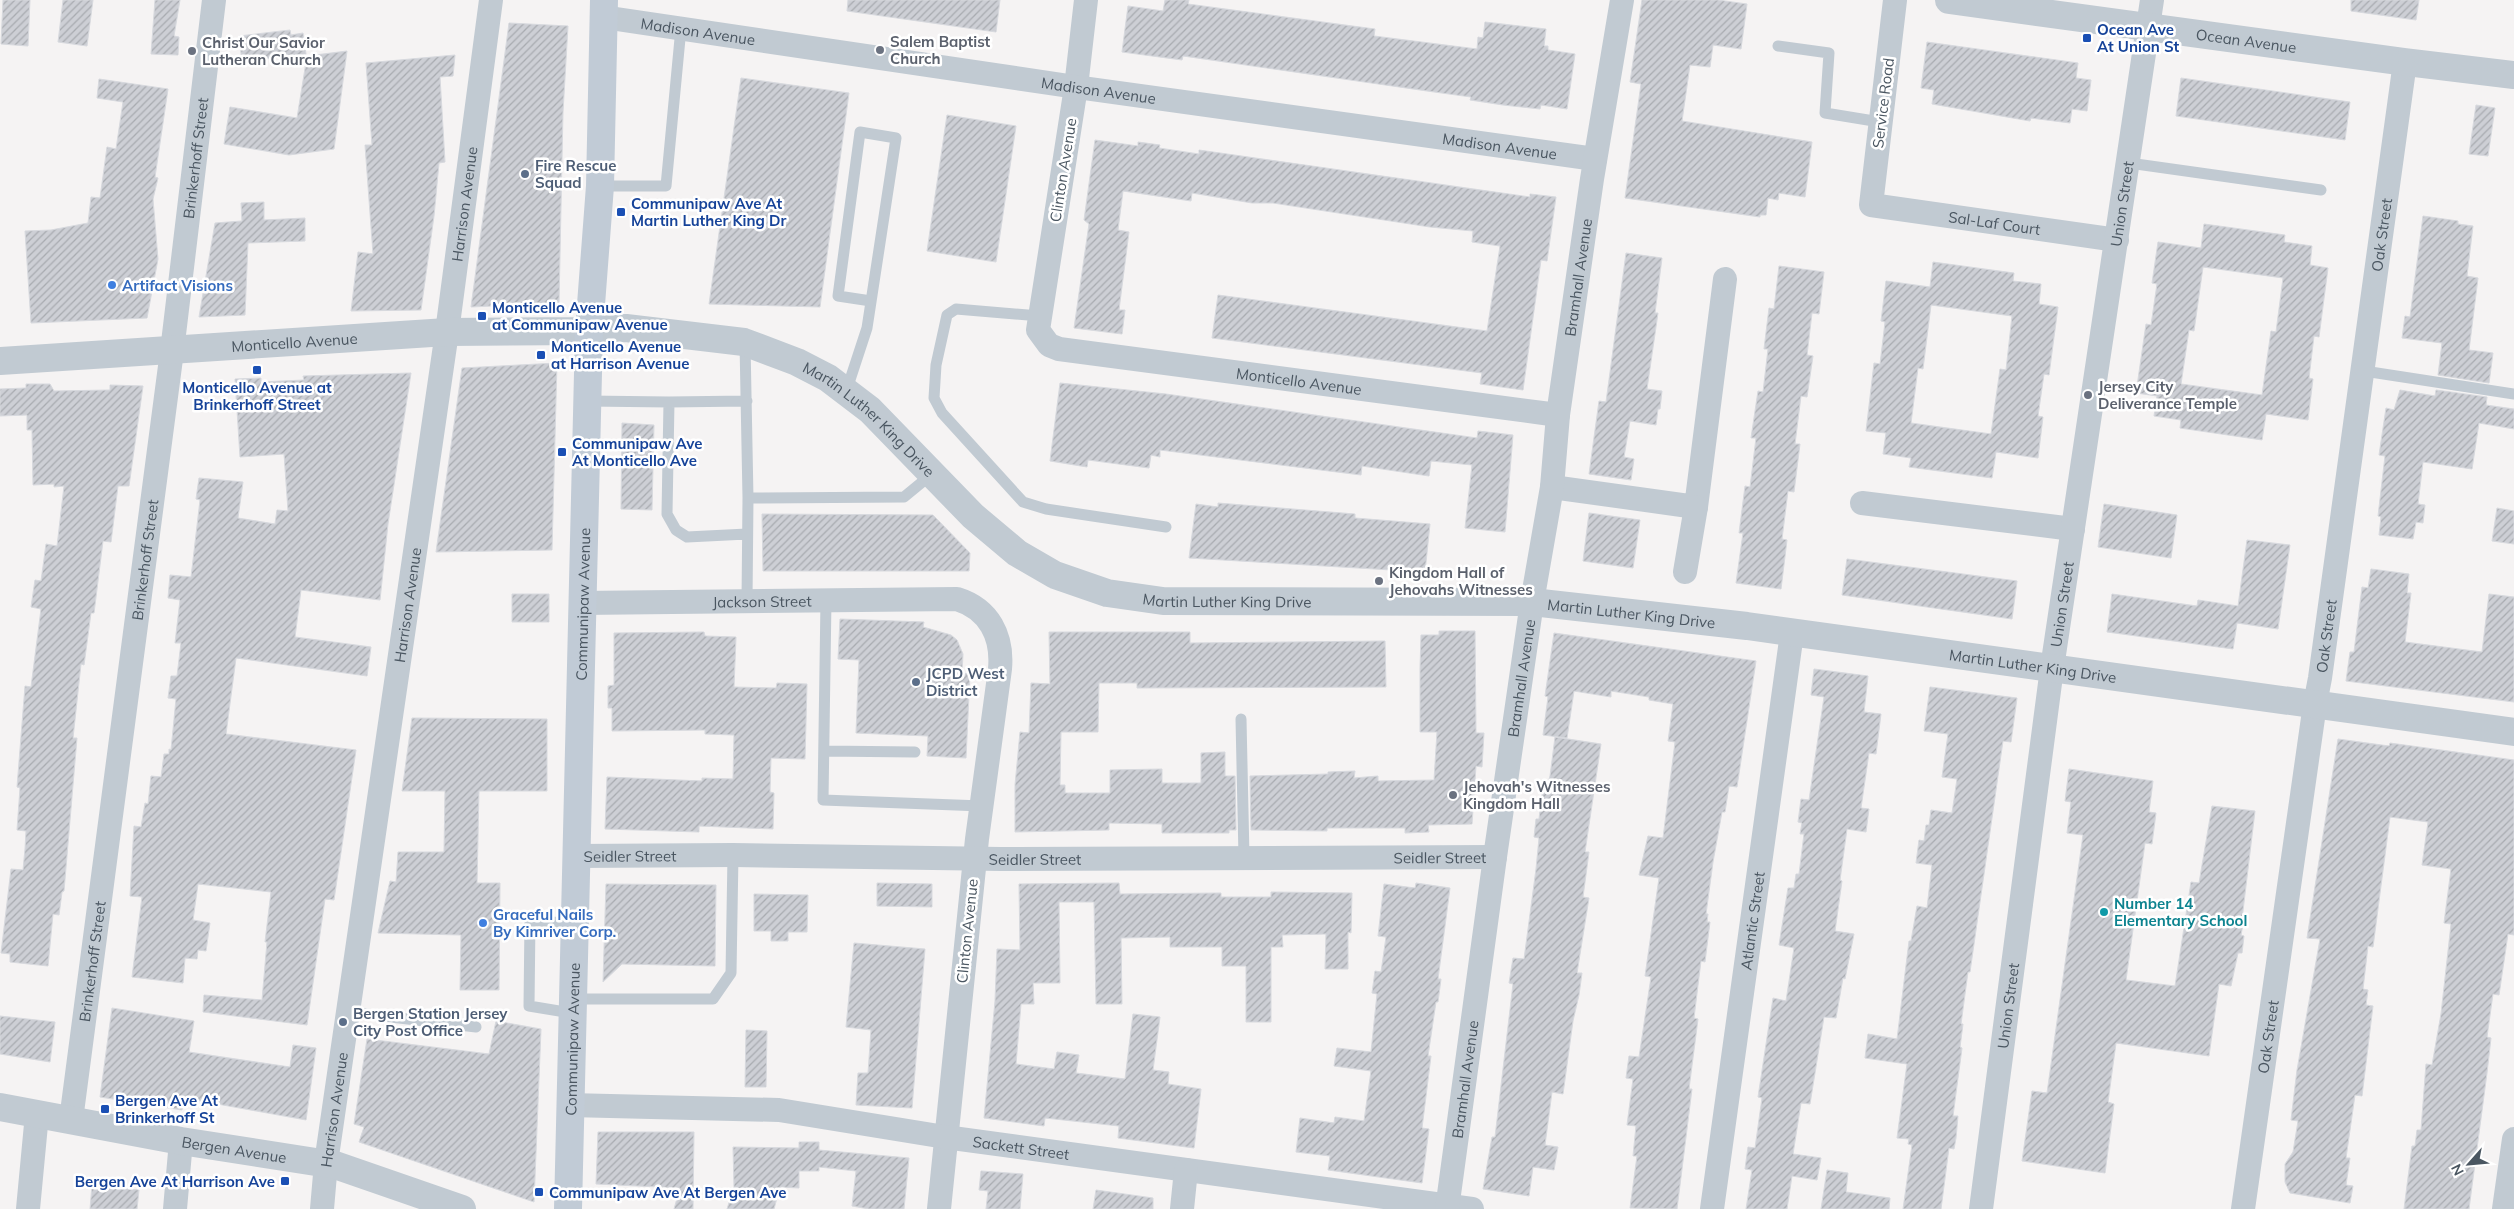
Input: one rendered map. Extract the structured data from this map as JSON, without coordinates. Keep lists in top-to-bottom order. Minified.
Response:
{"streets":{"main road":["Communipaw Avenue"],"street":["Madison Avenue","Ocean Avenue","Service Road","Brinkerhoff Street","Clinton Avenue","Union Street","Harrison Avenue","Sal-Laf Court","Oak Street","Bramhall Avenue","Monticello Avenue","Martin Luther King Drive","Jackson Street","Seidler Street","Atlantic Street","Sackett Street","Bergen Avenue"]},"crossings":[["Madison Avenue","Clinton Avenue"],["Madison Avenue","Bramhall Avenue"],["Madison Avenue","Communipaw Avenue"],["Ocean Avenue","Union Street"],["Ocean Avenue","Oak Street"],["Service Road","Sal-Laf Court"],["Brinkerhoff Street","Monticello Avenue"],["Brinkerhoff Street","Bergen Avenue"],["Clinton Avenue","Monticello Avenue"],["Clinton Avenue","Jackson Street"],["Clinton Avenue","Seidler Street"],["Clinton Avenue","Sackett Street"],["Union Street","Sal-Laf Court"],["Union Street","Martin Luther King Drive"],["Harrison Avenue","Monticello Avenue"],["Harrison Avenue","Bergen Avenue"],["Oak Street","Martin Luther King Drive"],["Bramhall Avenue","Monticello Avenue"],["Bramhall Avenue","Martin Luther King Drive"],["Bramhall Avenue","Seidler Street"],["Bramhall Avenue","Sackett Street"],["Monticello Avenue","Martin Luther King Drive"],["Monticello Avenue","Communipaw Avenue"],["Martin Luther King Drive","Communipaw Avenue"],["Martin Luther King Drive","Atlantic Street"],["Jackson Street","Communipaw Avenue"],["Communipaw Avenue","Seidler Street"],["Communipaw Avenue","Sackett Street"]],"places":{"transit":["Ocean Ave At Union St","Communipaw Ave At Martin Luther King Dr","Monticello Avenue at Communipaw Avenue","Monticello Avenue at Harrison Avenue","Monticello Avenue at Brinkerhoff Street","Communipaw Ave At Monticello Ave","Bergen Ave At Brinkerhoff St","Bergen Ave At Harrison Ave","Communipaw Ave At Bergen Ave"],"other":["Salem Baptist Church","Christ Our Savior Lutheran Church","Fire Rescue Squad","Artifact Visions","Jersey City Deliverance Temple","Kingdom Hall of Jehovahs Witnesses","JCPD West District","Jehovah's Witnesses Kingdom Hall","Number 14 Elementary School","Graceful Nails By Kimriver Corp.","Bergen Station Jersey City Post Office"]},"north":"bottom left"}
